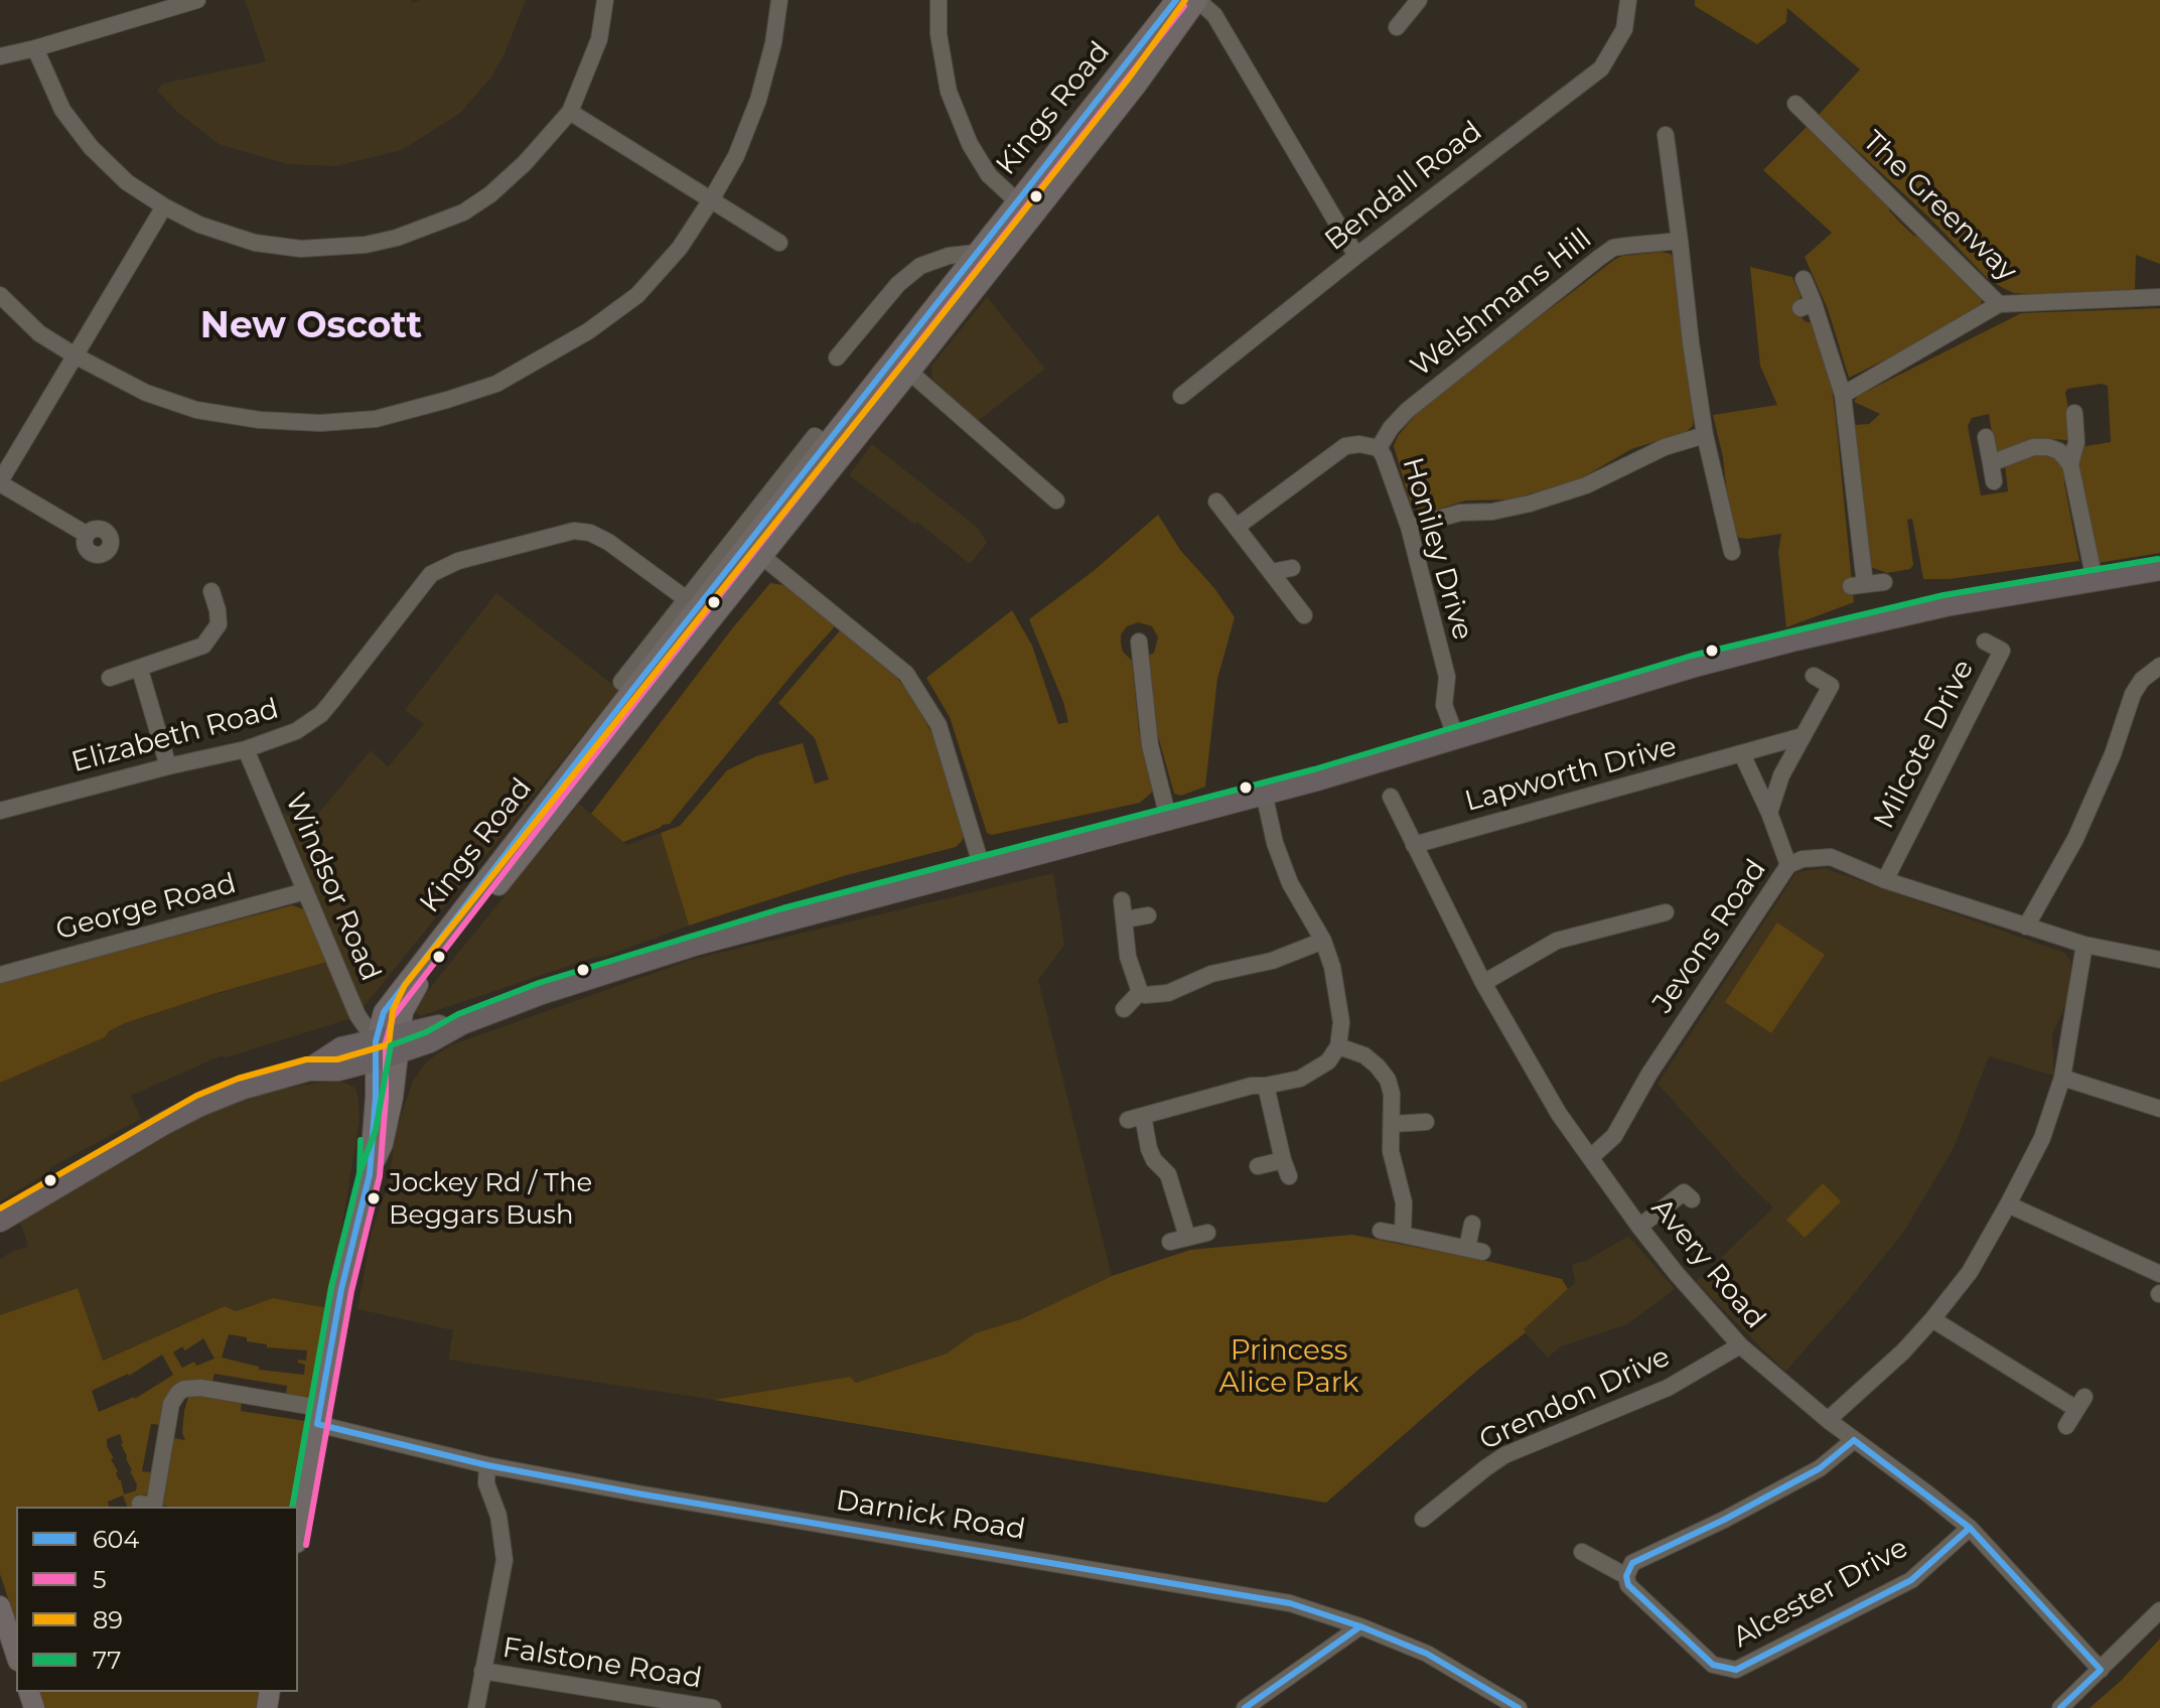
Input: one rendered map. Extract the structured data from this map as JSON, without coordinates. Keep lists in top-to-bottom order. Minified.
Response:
{"streets":{"main road":["Kings Road"],"street":["Bendall Road","The Greenway","Welshmans Hill","Honiley Drive","Elizabeth Road","Milcote Drive","Lapworth Drive","Windsor Road","George Road","Jevons Road","Avery Road","Grendon Drive","Darnick Road","Alcester Drive","Falstone Road"]},"crossings":[["Kings Road","Elizabeth Road"],["Kings Road","Windsor Road"],["Welshmans Hill","Honiley Drive"],["Elizabeth Road","Windsor Road"],["Milcote Drive","Jevons Road"],["Lapworth Drive","Avery Road"],["Windsor Road","George Road"],["Jevons Road","Avery Road"],["Avery Road","Grendon Drive"],["Avery Road","Alcester Drive"]],"districts":["New Oscott"],"parks":["Princess Alice Park"],"places":["Jockey Rd / The Beggars Bush"],"lines":["transit line 604","transit line 89","transit line 5","transit line 77"],"legend":["604","5","89","77"]}
